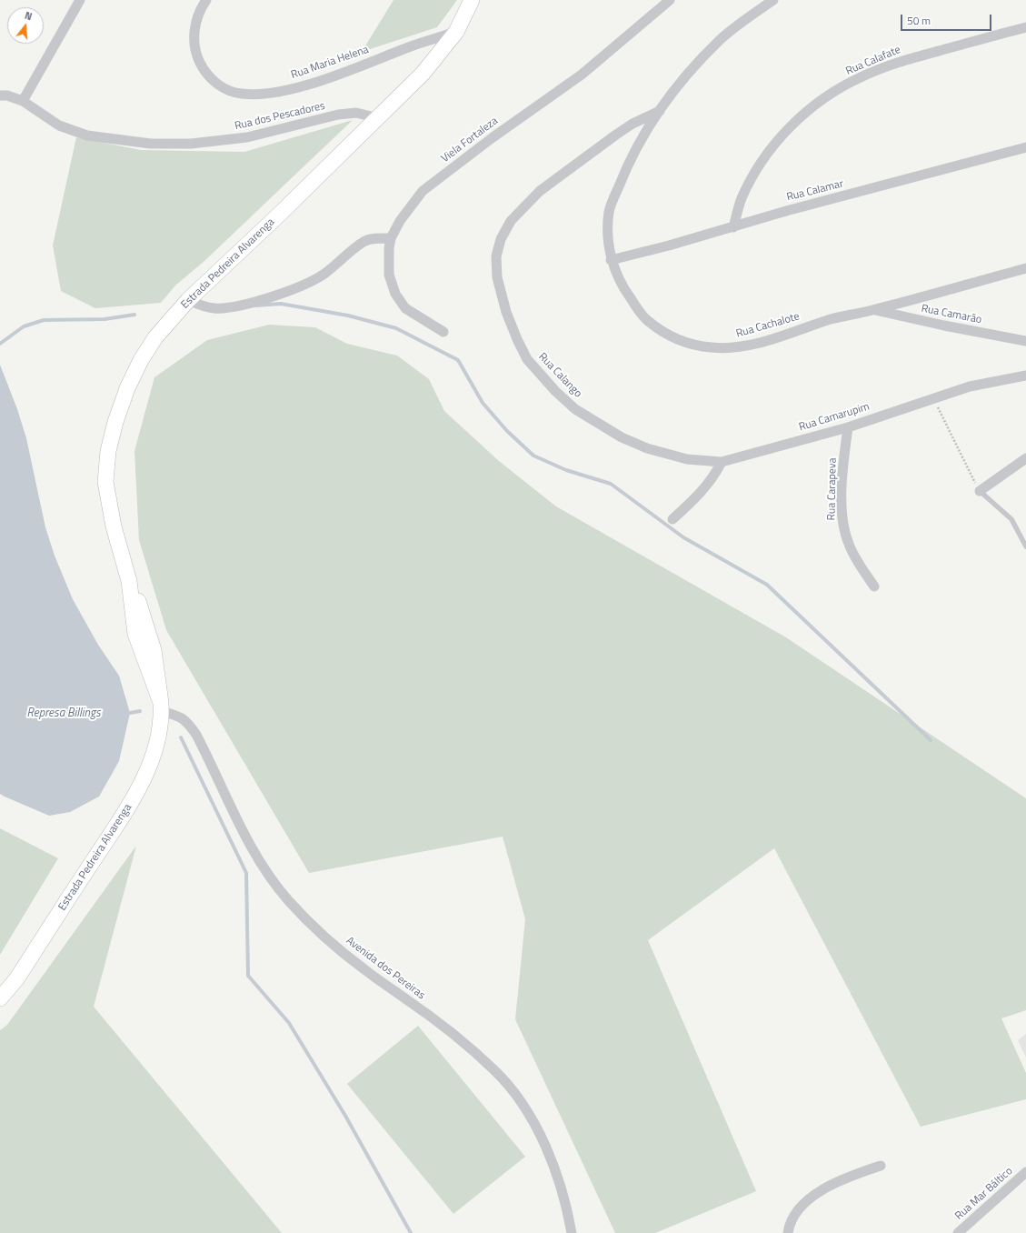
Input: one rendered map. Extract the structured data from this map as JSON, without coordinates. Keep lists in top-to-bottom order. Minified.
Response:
{"streets":{"main road":["Estrada Pedreira Alvarenga"],"street":["Rua Calafate","Rua Maria Helena","Rua dos Pescadores","Viela Fortaleza","Rua Calamar","Rua Camarão","Rua Cachalote","Rua Calango","Rua Camarupim","Rua Carapeva","Avenida dos Pereiras","Rua Mar Báltico"]},"crossings":[["Rua Calafate","Rua Calamar"],["Rua Maria Helena","Estrada Pedreira Alvarenga"],["Rua dos Pescadores","Estrada Pedreira Alvarenga"],["Rua Calamar","Rua Cachalote"],["Estrada Pedreira Alvarenga","Avenida dos Pereiras"],["Rua Camarão","Rua Cachalote"],["Rua Cachalote","Rua Calango"],["Rua Calango","Rua Camarupim"],["Rua Camarupim","Rua Carapeva"]],"water":["Represa Billings"],"scale_bar":"50 m","north":"top"}
